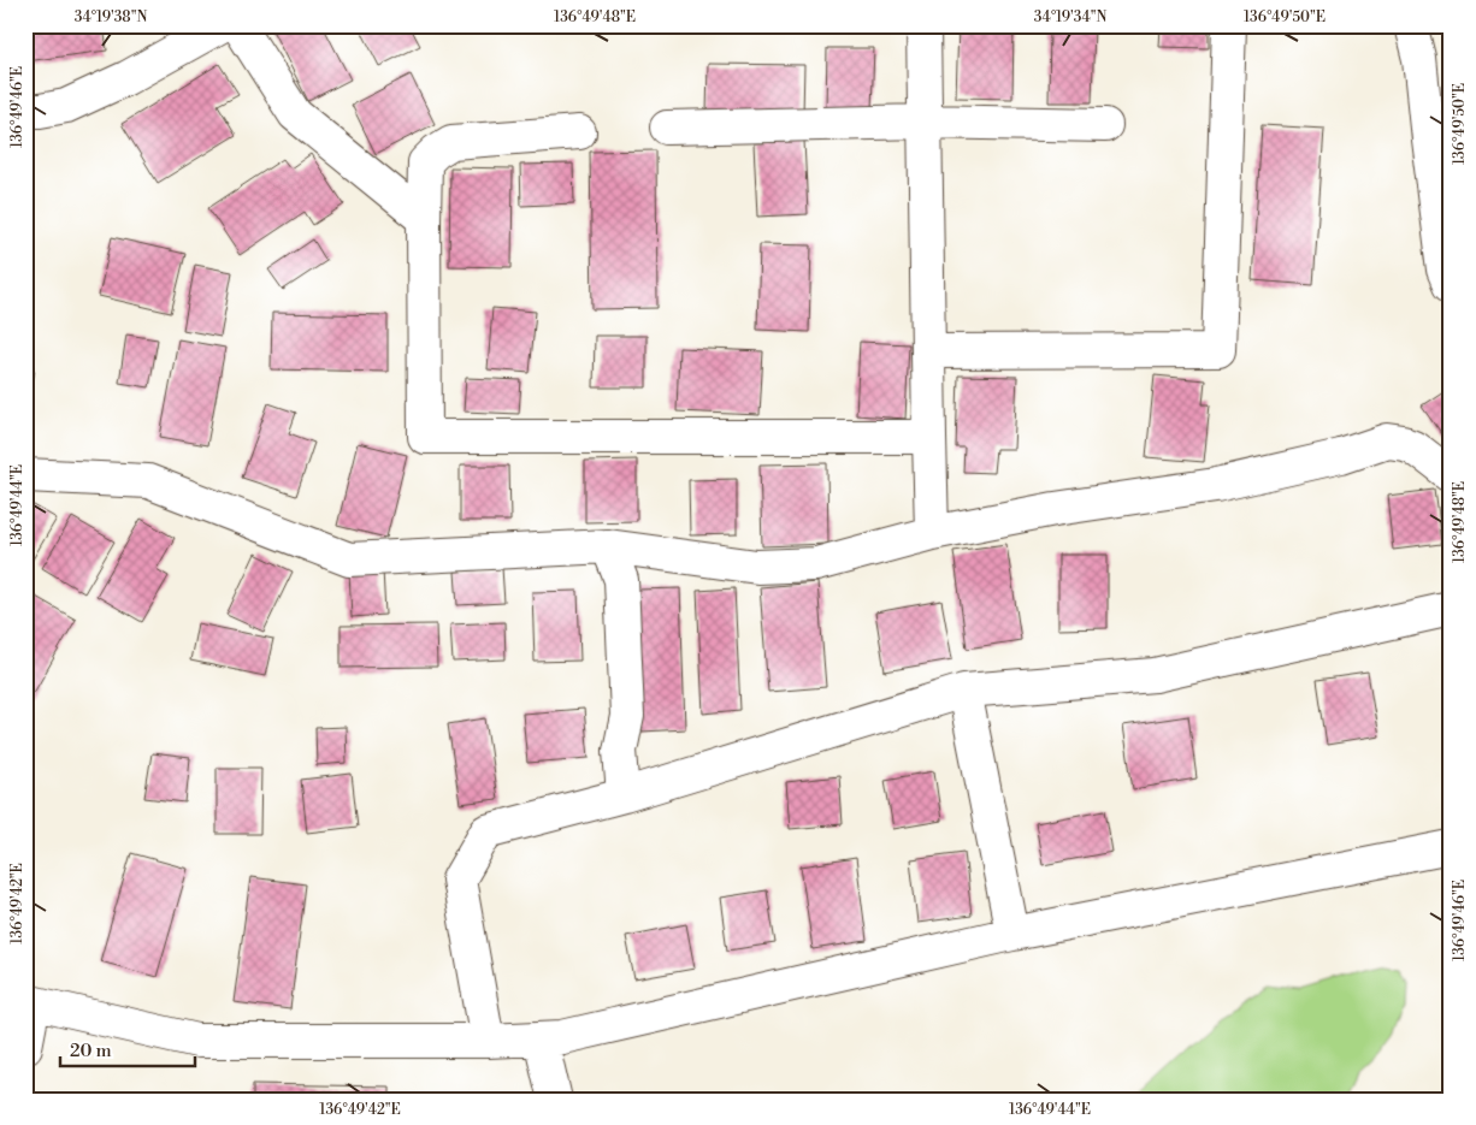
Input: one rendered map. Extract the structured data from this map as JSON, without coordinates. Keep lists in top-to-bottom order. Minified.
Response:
{"scale_bar":"20 m","coordinates":["34°19'38\"N","136°49'48\"E","34°19'34\"N","136°49'50\"E","136°49'46\"E","136°49'44\"E","136°49'42\"E"]}
